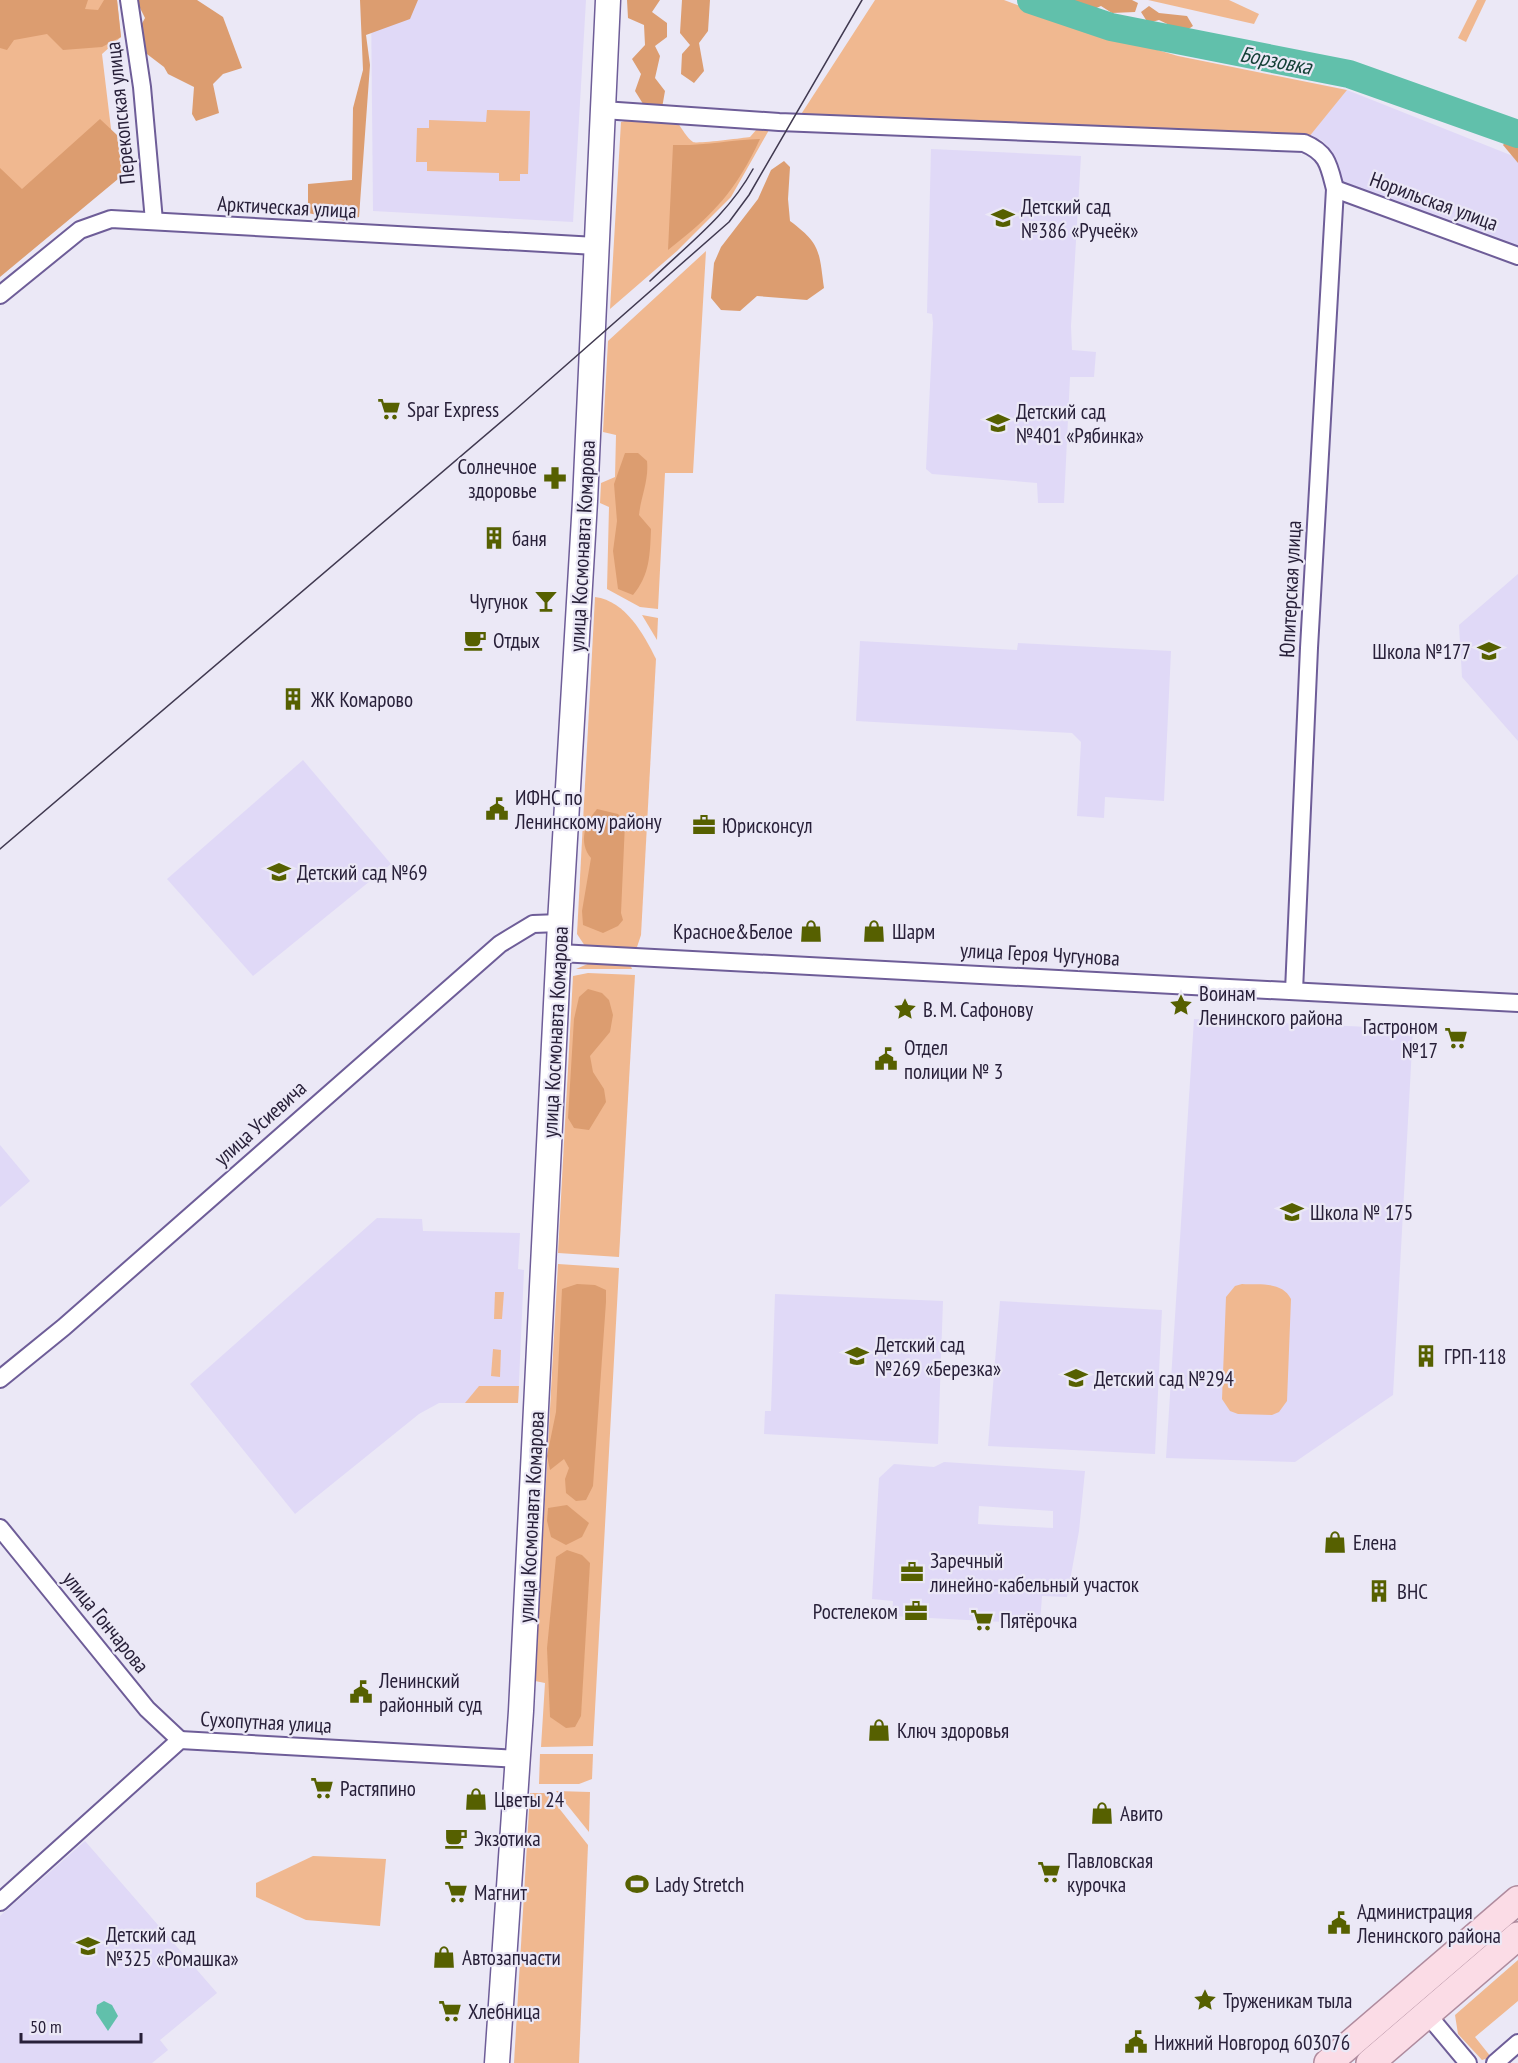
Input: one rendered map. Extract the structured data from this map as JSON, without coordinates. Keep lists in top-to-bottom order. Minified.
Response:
{"streets":{"street":["Перекопская улица","Норильская улица","Арктическая улица","улица Космонавта Комарова","Юпитерская улица","улица Героя Чугунова","улица Усиевича","улица Гончарова","Сухопутная улица"]},"crossings":[["Перекопская улица","Арктическая улица"],["Норильская улица","Юпитерская улица"],["Арктическая улица","улица Космонавта Комарова"],["улица Космонавта Комарова","улица Героя Чугунова"],["улица Космонавта Комарова","улица Усиевича"],["улица Космонавта Комарова","Сухопутная улица"],["Юпитерская улица","улица Героя Чугунова"],["улица Гончарова","Сухопутная улица"]],"water":["Борзовка"],"places":{"school or university":["Детский сад №386 «Ручеёк»","Детский сад №401 «Рябинка»","Школа №177","Детский сад №69","Школа № 175","Детский сад №269 «Березка»","Детский сад №294","Детский сад №325 «Ромашка»"],"supermarket":["Spar Express","Гастроном №17","Пятёрочка","Растяпино","Павловская курочка","Магнит","Хлебница"],"pharmacy":["Солнечное здоровье"],"building":["баня","ЖК Комарово","ГРП-118","ВНС"],"bar":["Чугунок"],"cafe":["Отдых","Экзотика"],"public building":["ИФНС по Ленинскому району","Отдел полиции № 3","Ленинский районный суд","Администрация Ленинского района","Нижний Новгород 603076"],"office":["Юрисконсул","Заречный линейно-кабельный участок","Ростелеком"],"shop":["Красное&Белое","Шарм","Елена","Ключ здоровья","Цветы 24","Авито","Автозапчасти"],"place":["Воинам Ленинского района","В. М. Сафонову","Труженикам тыла"],"sports":["Lady Stretch"]},"scale_bar":"50 m"}
